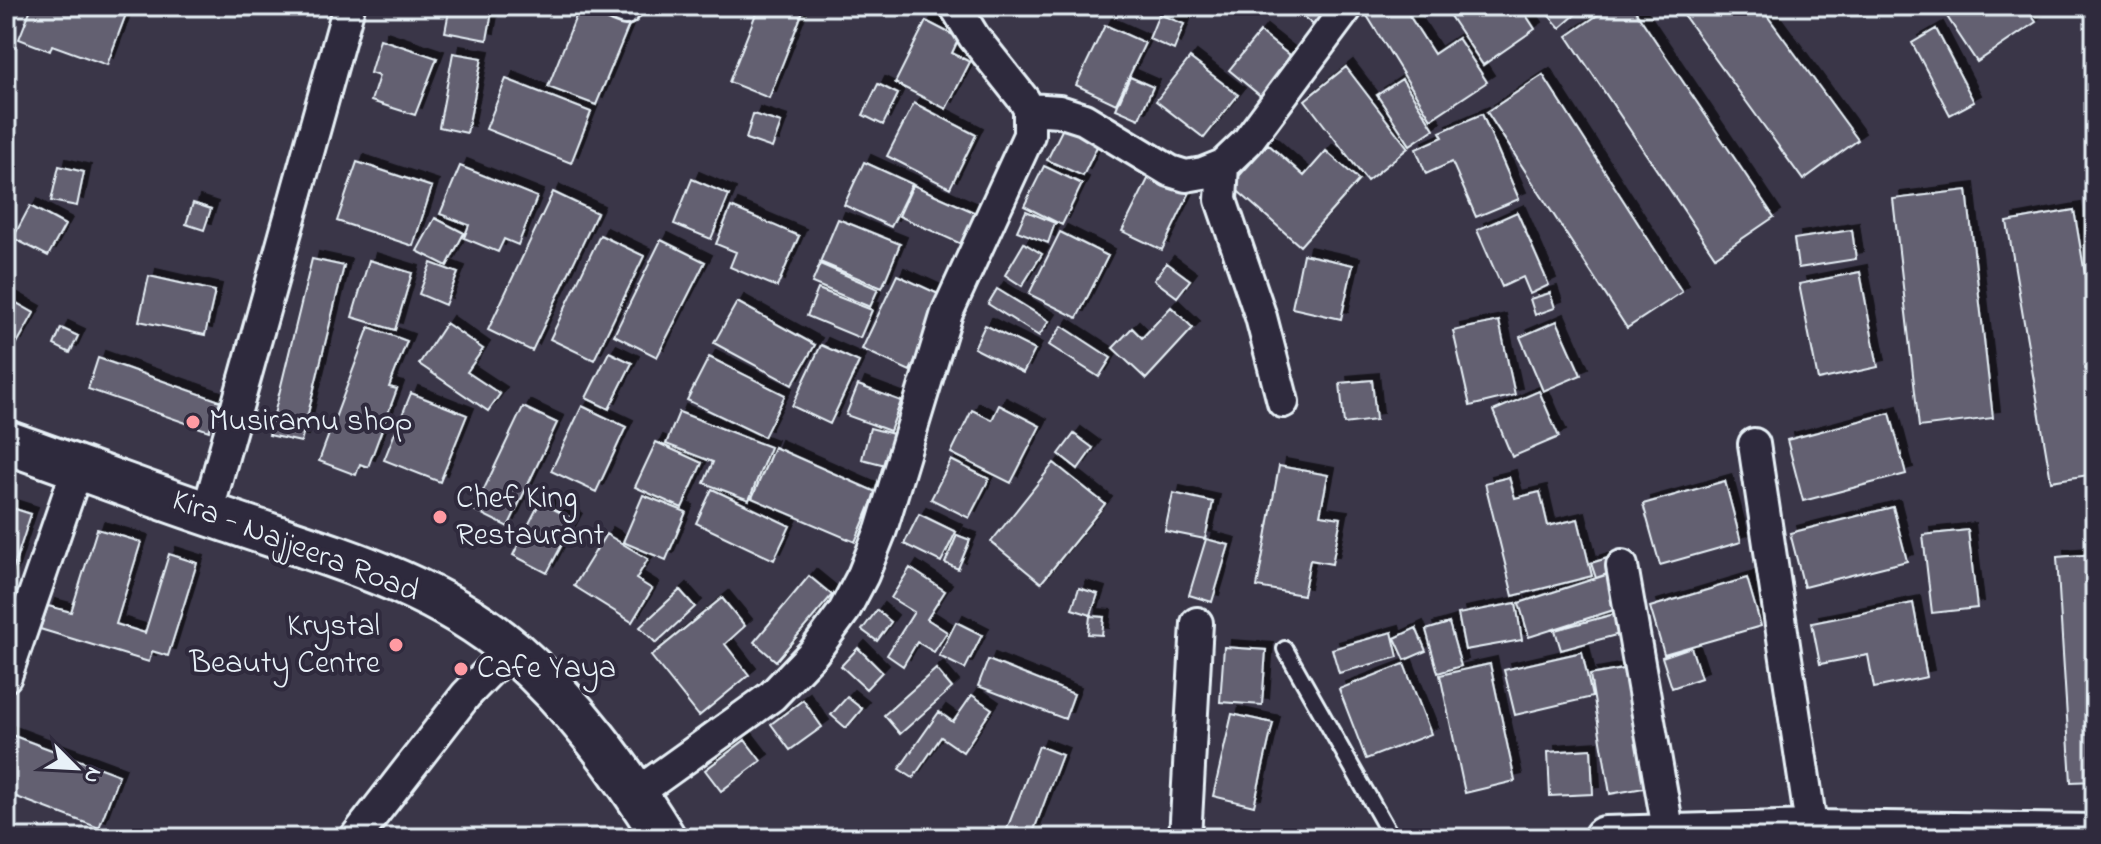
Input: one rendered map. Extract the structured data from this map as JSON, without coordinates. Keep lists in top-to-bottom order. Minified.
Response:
{"streets":{"main road":["Kira - Najjeera Road"]},"places":["Musiramu shop","Chef King Restaurant","Krystal Beauty Centre","Cafe Yaya"],"north":"bottom right"}
